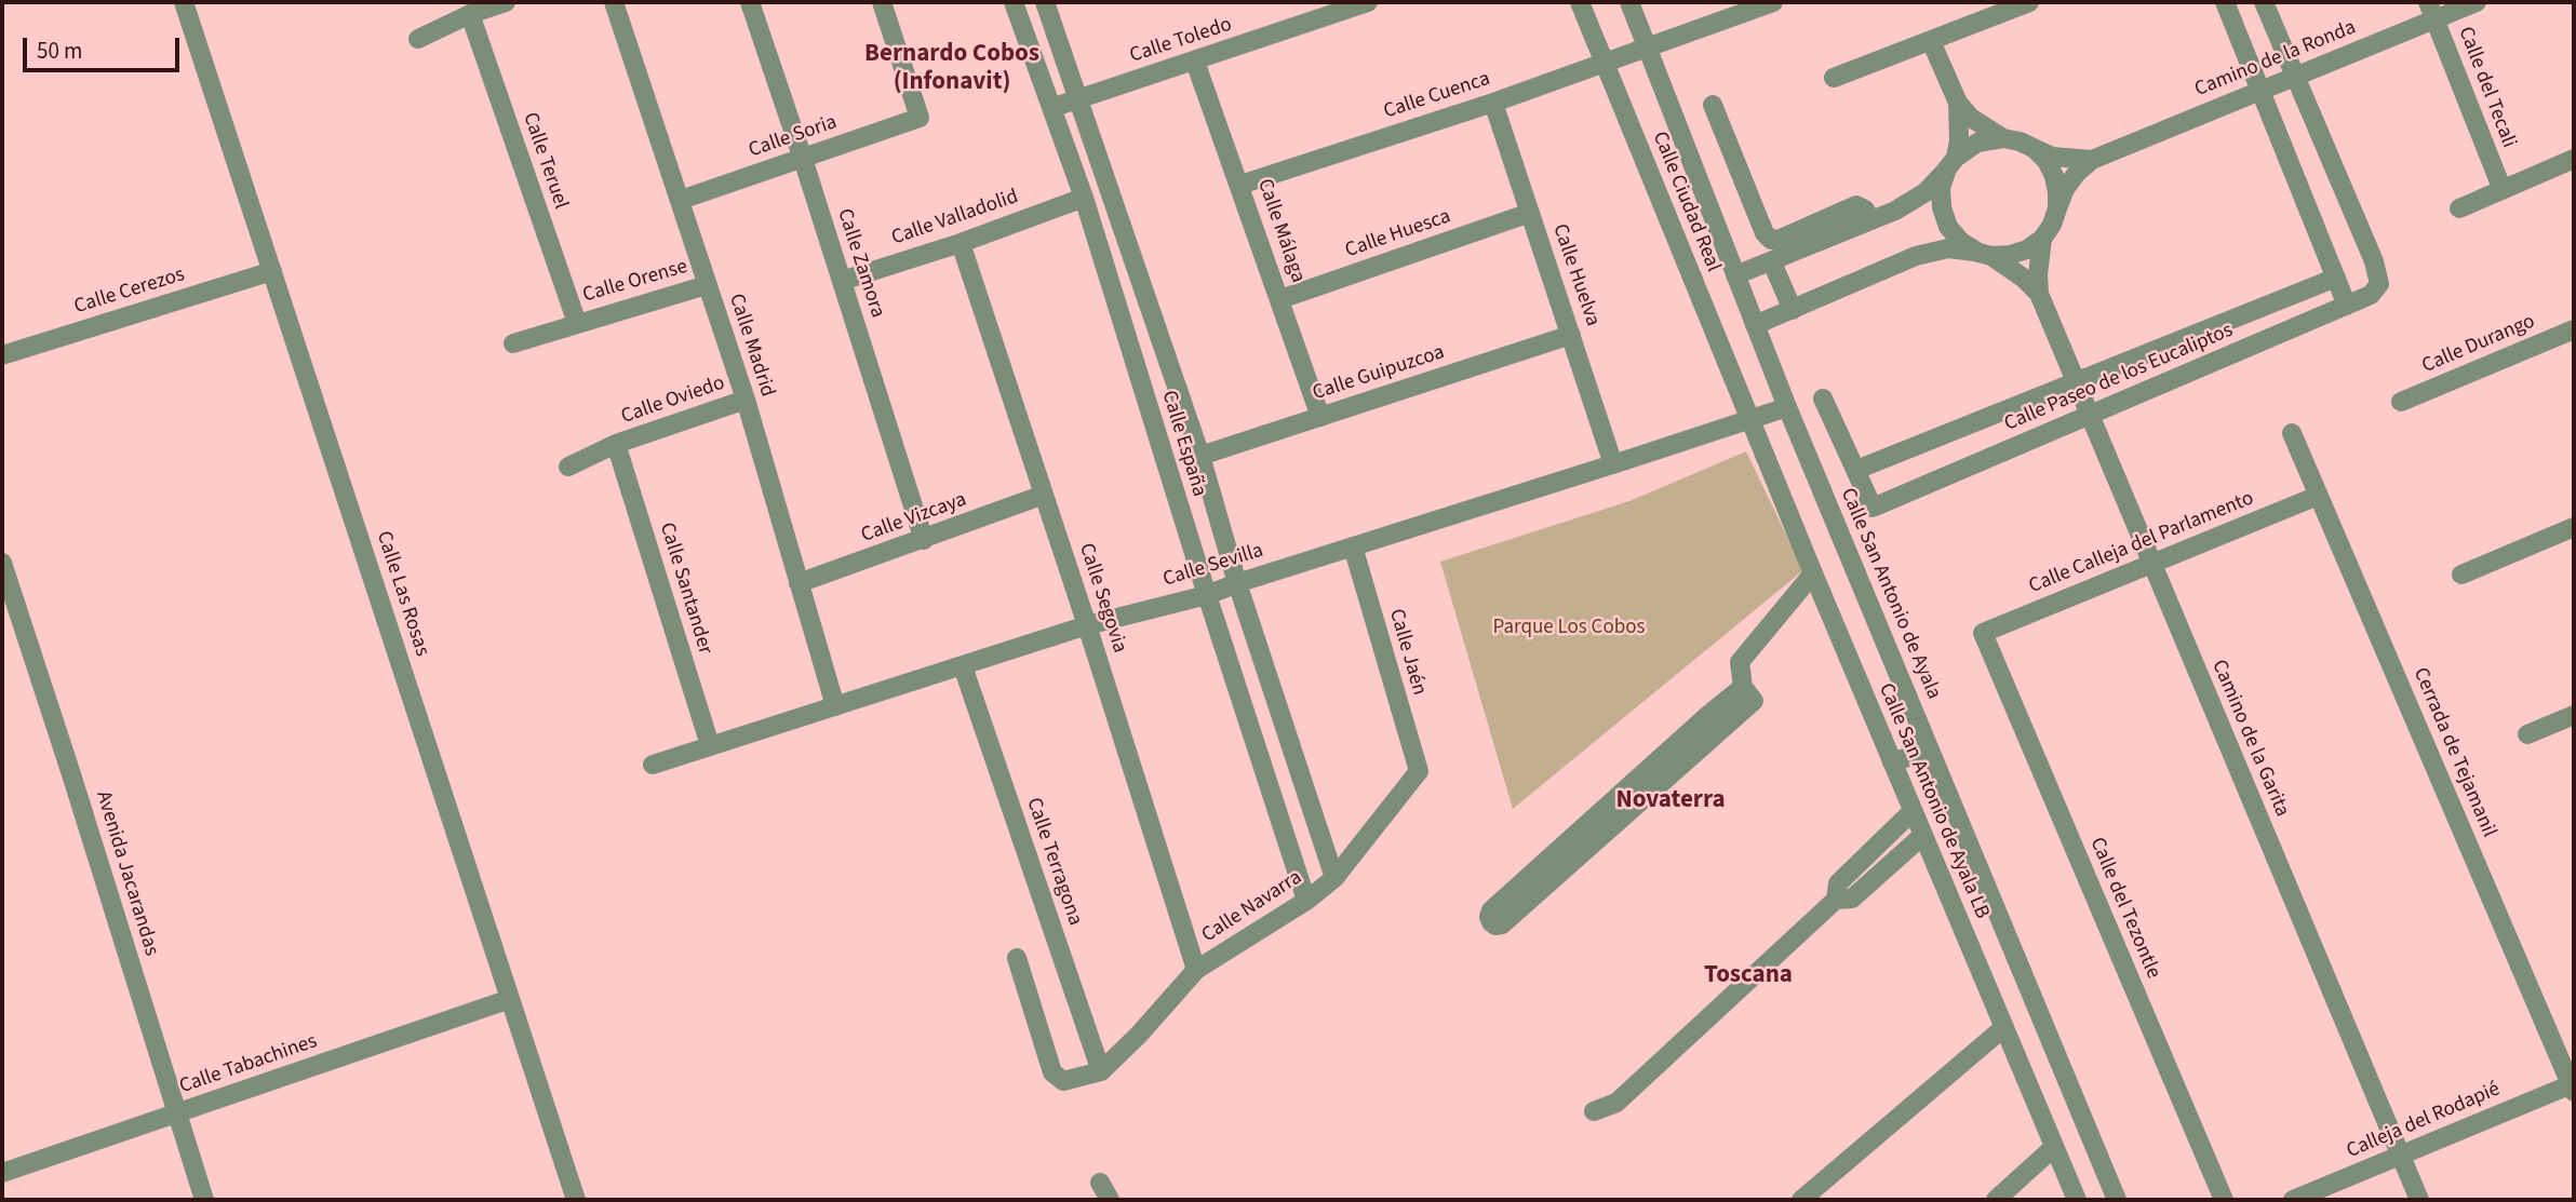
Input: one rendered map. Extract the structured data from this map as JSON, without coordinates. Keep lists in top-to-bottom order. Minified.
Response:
{"streets":{"street":["Calle Toledo","Camino de la Ronda","Calle del Tecali","Calle Cuenca","Calle Soria","Calle Teruel","Calle Ciudad Real","Calle Valladolid","Calle Málaga","Calle Huesca","Calle Zamora","Calle Huelva","Calle Orense","Calle Cerezos","Calle Durango","Calle Madrid","Calle Guipuzcoa","Calle Paseo de los Eucaliptos","Calle Oviedo","Calle España","Calle Vizcaya","Calle Calleja del Parlamento","Calle Sevilla","Calle Santander","Calle Las Rosas","Calle San Antonio de Ayala","Calle Segovia","Calle Jaén","Camino de la Garita","Cerrada de Tejamanil","Calle San Antonio de Ayala LB","Calle Terragona","Avenida Jacarandas","Calle Navarra","Calle del Tezontle","Calle Tabachines","Calleja del Rodapié"]},"crossings":[["Calle Toledo","Calle Málaga"],["Calle Toledo","Calle España"],["Camino de la Ronda","Calle del Tecali"],["Camino de la Ronda","Calle Paseo de los Eucaliptos"],["Camino de la Ronda","Camino de la Garita"],["Calle Cuenca","Calle Ciudad Real"],["Calle Cuenca","Calle Málaga"],["Calle Cuenca","Calle Huelva"],["Calle Cuenca","Calle San Antonio de Ayala"],["Calle Soria","Calle Zamora"],["Calle Soria","Calle Madrid"],["Calle Teruel","Calle Orense"],["Calle Ciudad Real","Calle Sevilla"],["Calle Ciudad Real","Calle San Antonio de Ayala LB"],["Calle Valladolid","Calle Zamora"],["Calle Valladolid","Calle España"],["Calle Valladolid","Calle Segovia"],["Calle Málaga","Calle Huesca"],["Calle Málaga","Calle Guipuzcoa"],["Calle Huesca","Calle Huelva"],["Calle Zamora","Calle Vizcaya"],["Calle Huelva","Calle Guipuzcoa"],["Calle Huelva","Calle Sevilla"],["Calle Orense","Calle Madrid"],["Calle Cerezos","Calle Las Rosas"],["Calle Madrid","Calle Oviedo"],["Calle Madrid","Calle Vizcaya"],["Calle Madrid","Calle Sevilla"],["Calle Guipuzcoa","Calle España"],["Calle Paseo de los Eucaliptos","Camino de la Garita"],["Calle Oviedo","Calle Santander"],["Calle España","Calle Sevilla"],["Calle España","Calle Navarra"],["Calle Vizcaya","Calle Segovia"],["Calle Calleja del Parlamento","Camino de la Garita"],["Calle Calleja del Parlamento","Cerrada de Tejamanil"],["Calle Calleja del Parlamento","Calle del Tezontle"],["Calle Sevilla","Calle Santander"],["Calle Sevilla","Calle San Antonio de Ayala"],["Calle Sevilla","Calle Segovia"],["Calle Sevilla","Calle Jaén"],["Calle Sevilla","Calle San Antonio de Ayala LB"],["Calle Sevilla","Calle Terragona"],["Calle Las Rosas","Calle Tabachines"],["Calle Segovia","Calle Navarra"],["Calle Jaén","Calle Navarra"],["Camino de la Garita","Calleja del Rodapié"],["Cerrada de Tejamanil","Calleja del Rodapié"],["Calle Terragona","Calle Navarra"],["Avenida Jacarandas","Calle Tabachines"]],"districts":["Bernardo Cobos (Infonavit)","Novaterra","Toscana"],"parks":["Parque Los Cobos"],"scale_bar":"50 m"}
